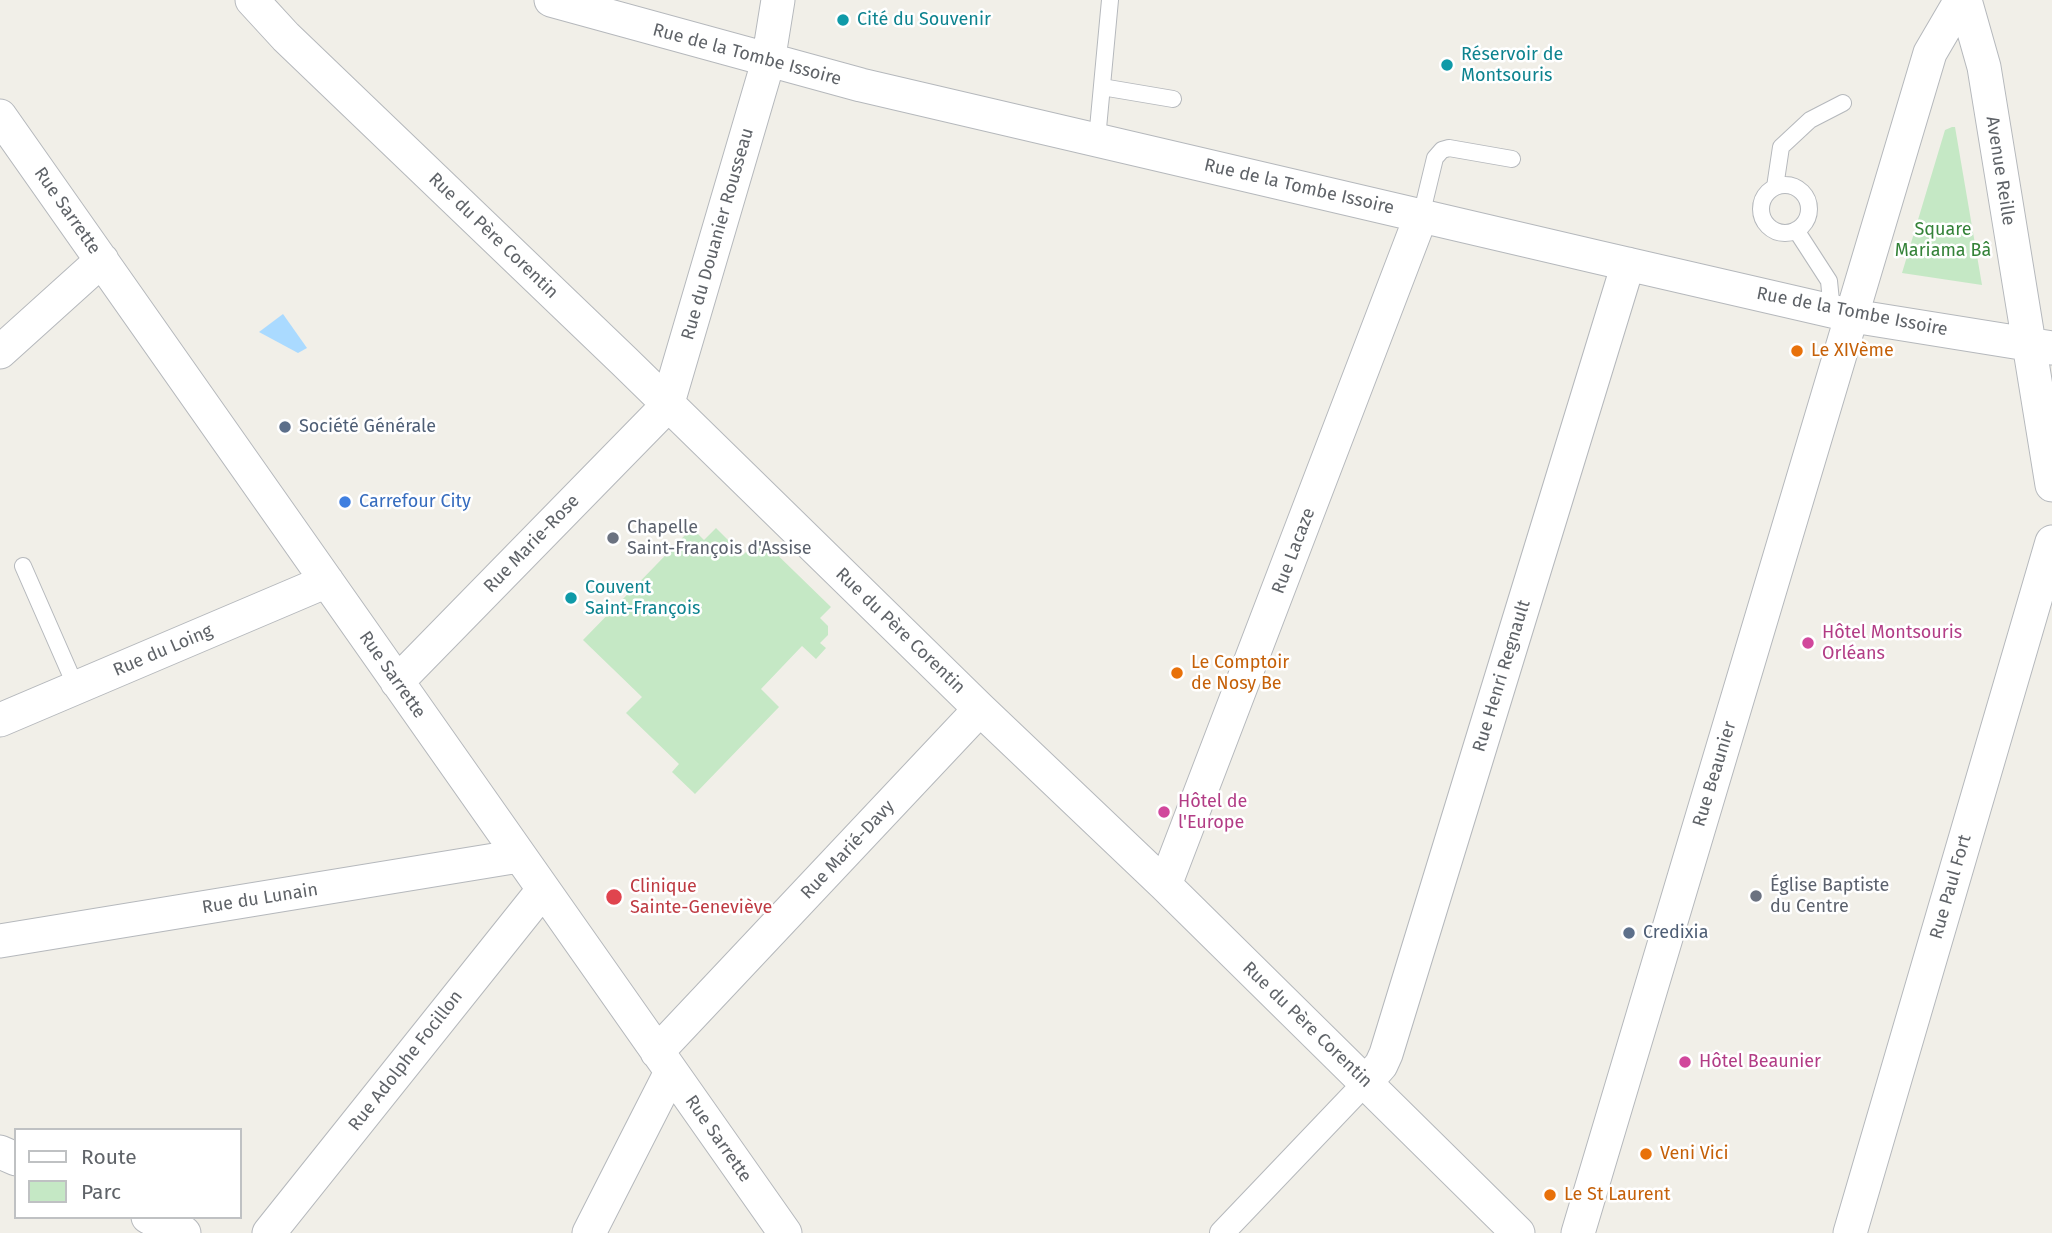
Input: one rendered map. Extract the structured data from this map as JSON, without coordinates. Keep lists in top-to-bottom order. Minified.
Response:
{"streets":{"street":["Rue de la Tombe Issoire","Avenue Reille","Rue Sarrette","Rue du Douanier Rousseau","Rue du Père Corentin","Rue Marie-Rose","Rue Lacaze","Rue du Loing","Rue Henri Regnault","Rue Beaunier","Rue Marié-Davy","Rue Paul Fort","Rue du Lunain","Rue Adolphe Focillon"]},"crossings":[["Rue de la Tombe Issoire","Avenue Reille"],["Rue de la Tombe Issoire","Rue du Douanier Rousseau"],["Rue de la Tombe Issoire","Rue Lacaze"],["Rue de la Tombe Issoire","Rue Henri Regnault"],["Rue de la Tombe Issoire","Rue Beaunier"],["Avenue Reille","Rue Beaunier"],["Rue Sarrette","Rue Marie-Rose"],["Rue Sarrette","Rue du Loing"],["Rue Sarrette","Rue Marié-Davy"],["Rue Sarrette","Rue du Lunain"],["Rue Sarrette","Rue Adolphe Focillon"],["Rue du Douanier Rousseau","Rue du Père Corentin"],["Rue du Douanier Rousseau","Rue Marie-Rose"],["Rue du Père Corentin","Rue Marie-Rose"],["Rue du Père Corentin","Rue Lacaze"],["Rue du Père Corentin","Rue Henri Regnault"],["Rue du Père Corentin","Rue Marié-Davy"]],"parks":["Square Mariama Bâ"],"places":["Cité du Souvenir","Réservoir de Montsouris","Le XIVème","Société Générale","Carrefour City","Chapelle Saint-François d'Assise","Couvent Saint-François","Hôtel Montsouris Orléans","Le Comptoir de Nosy Be","Hôtel de l'Europe","Église Baptiste du Centre","Clinique Sainte-Geneviève","Credixia","Hôtel Beaunier","Veni Vici","Le St Laurent"],"legend":["Route","Parc"]}
